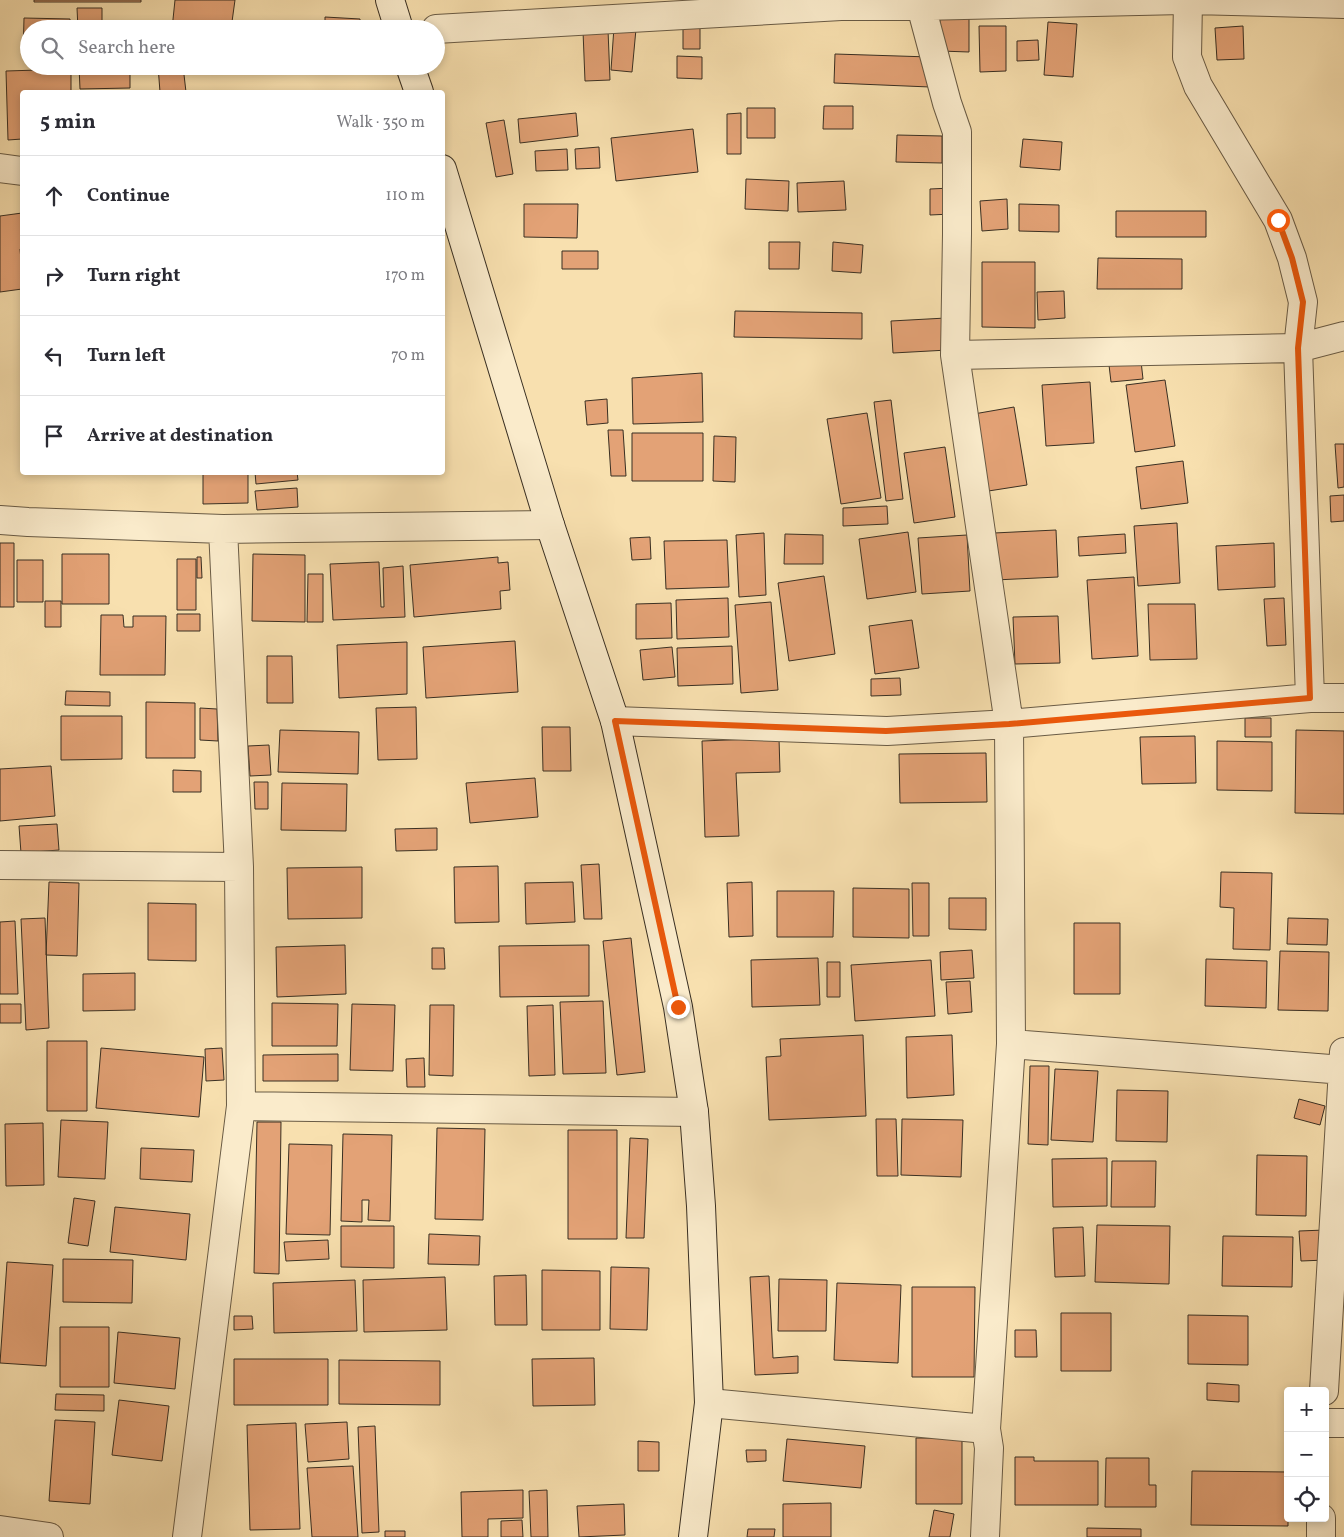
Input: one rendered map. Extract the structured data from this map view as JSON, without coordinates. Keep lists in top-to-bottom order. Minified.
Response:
{"page":{"search":"Search here","heading":["5 min","Walk · 350 m"],"list":[["Continue","110 m"],["Turn right","170 m"],["Turn left","70 m"],"Arrive at destination"],"map_buttons":["+","−"]}}
